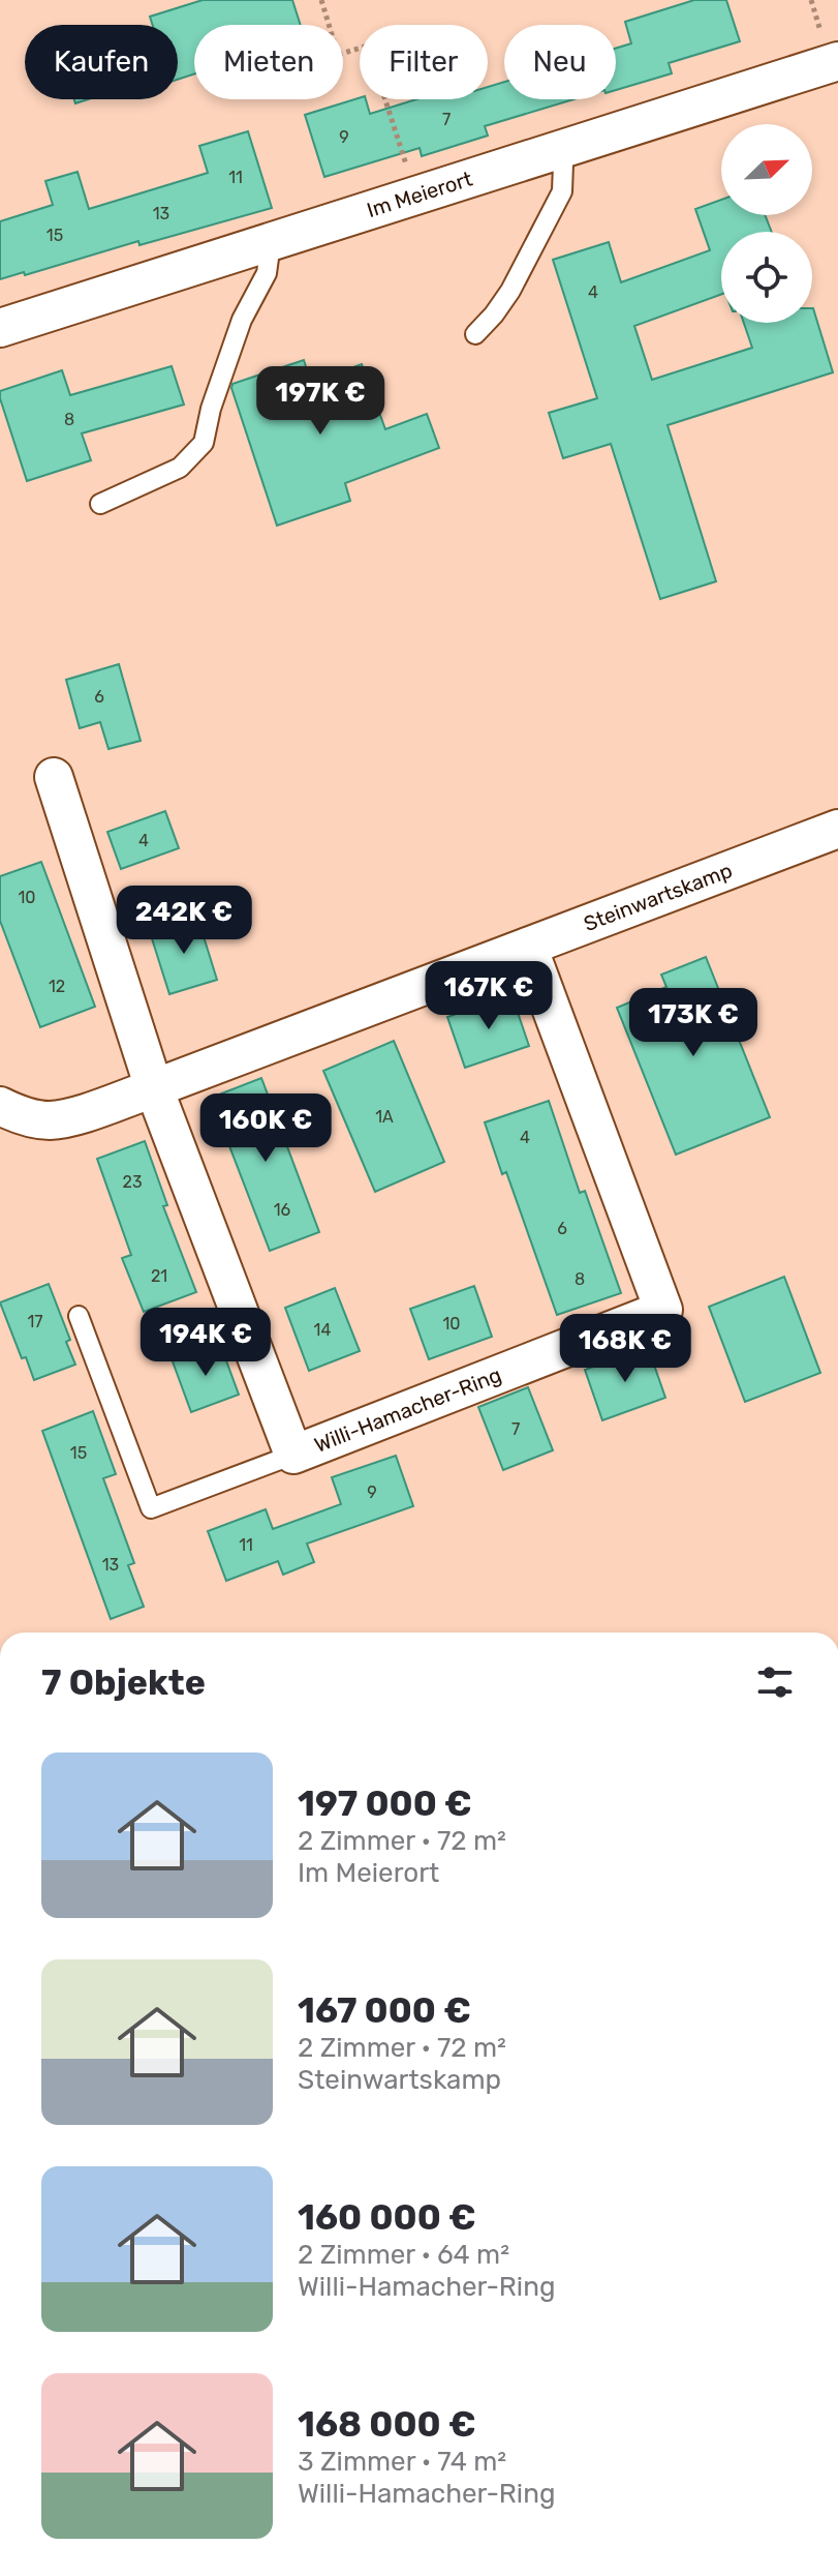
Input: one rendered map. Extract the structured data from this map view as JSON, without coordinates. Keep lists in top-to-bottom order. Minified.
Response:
{"streets":{"street":["Im Meierort","Steinwartskamp","Willi-Hamacher-Ring"]},"crossings":[["Steinwartskamp","Willi-Hamacher-Ring"]],"house_numbers":["7","9","11","13","15","4","8","6","4","10","12","1A","4","23","16","6","21","8","17","10","14","7","15","9","11","13"],"north":"top right","page":{"chip":["Kaufen","Mieten","Filter","Neu"],"price":["197K €","242K €","167K €","173K €","160K €","194K €","168K €"],"heading":"7 Objekte","list":[{"name":"197 000 €","note":"2 Zimmer · 72 m² · Im Meierort"},{"name":"167 000 €","note":"2 Zimmer · 72 m² · Steinwartskamp"},{"name":"160 000 €","note":"2 Zimmer · 64 m² · Willi-Hamacher-Ring"},{"name":"168 000 €","note":"3 Zimmer · 74 m² · Willi-Hamacher-Ring"}]}}
